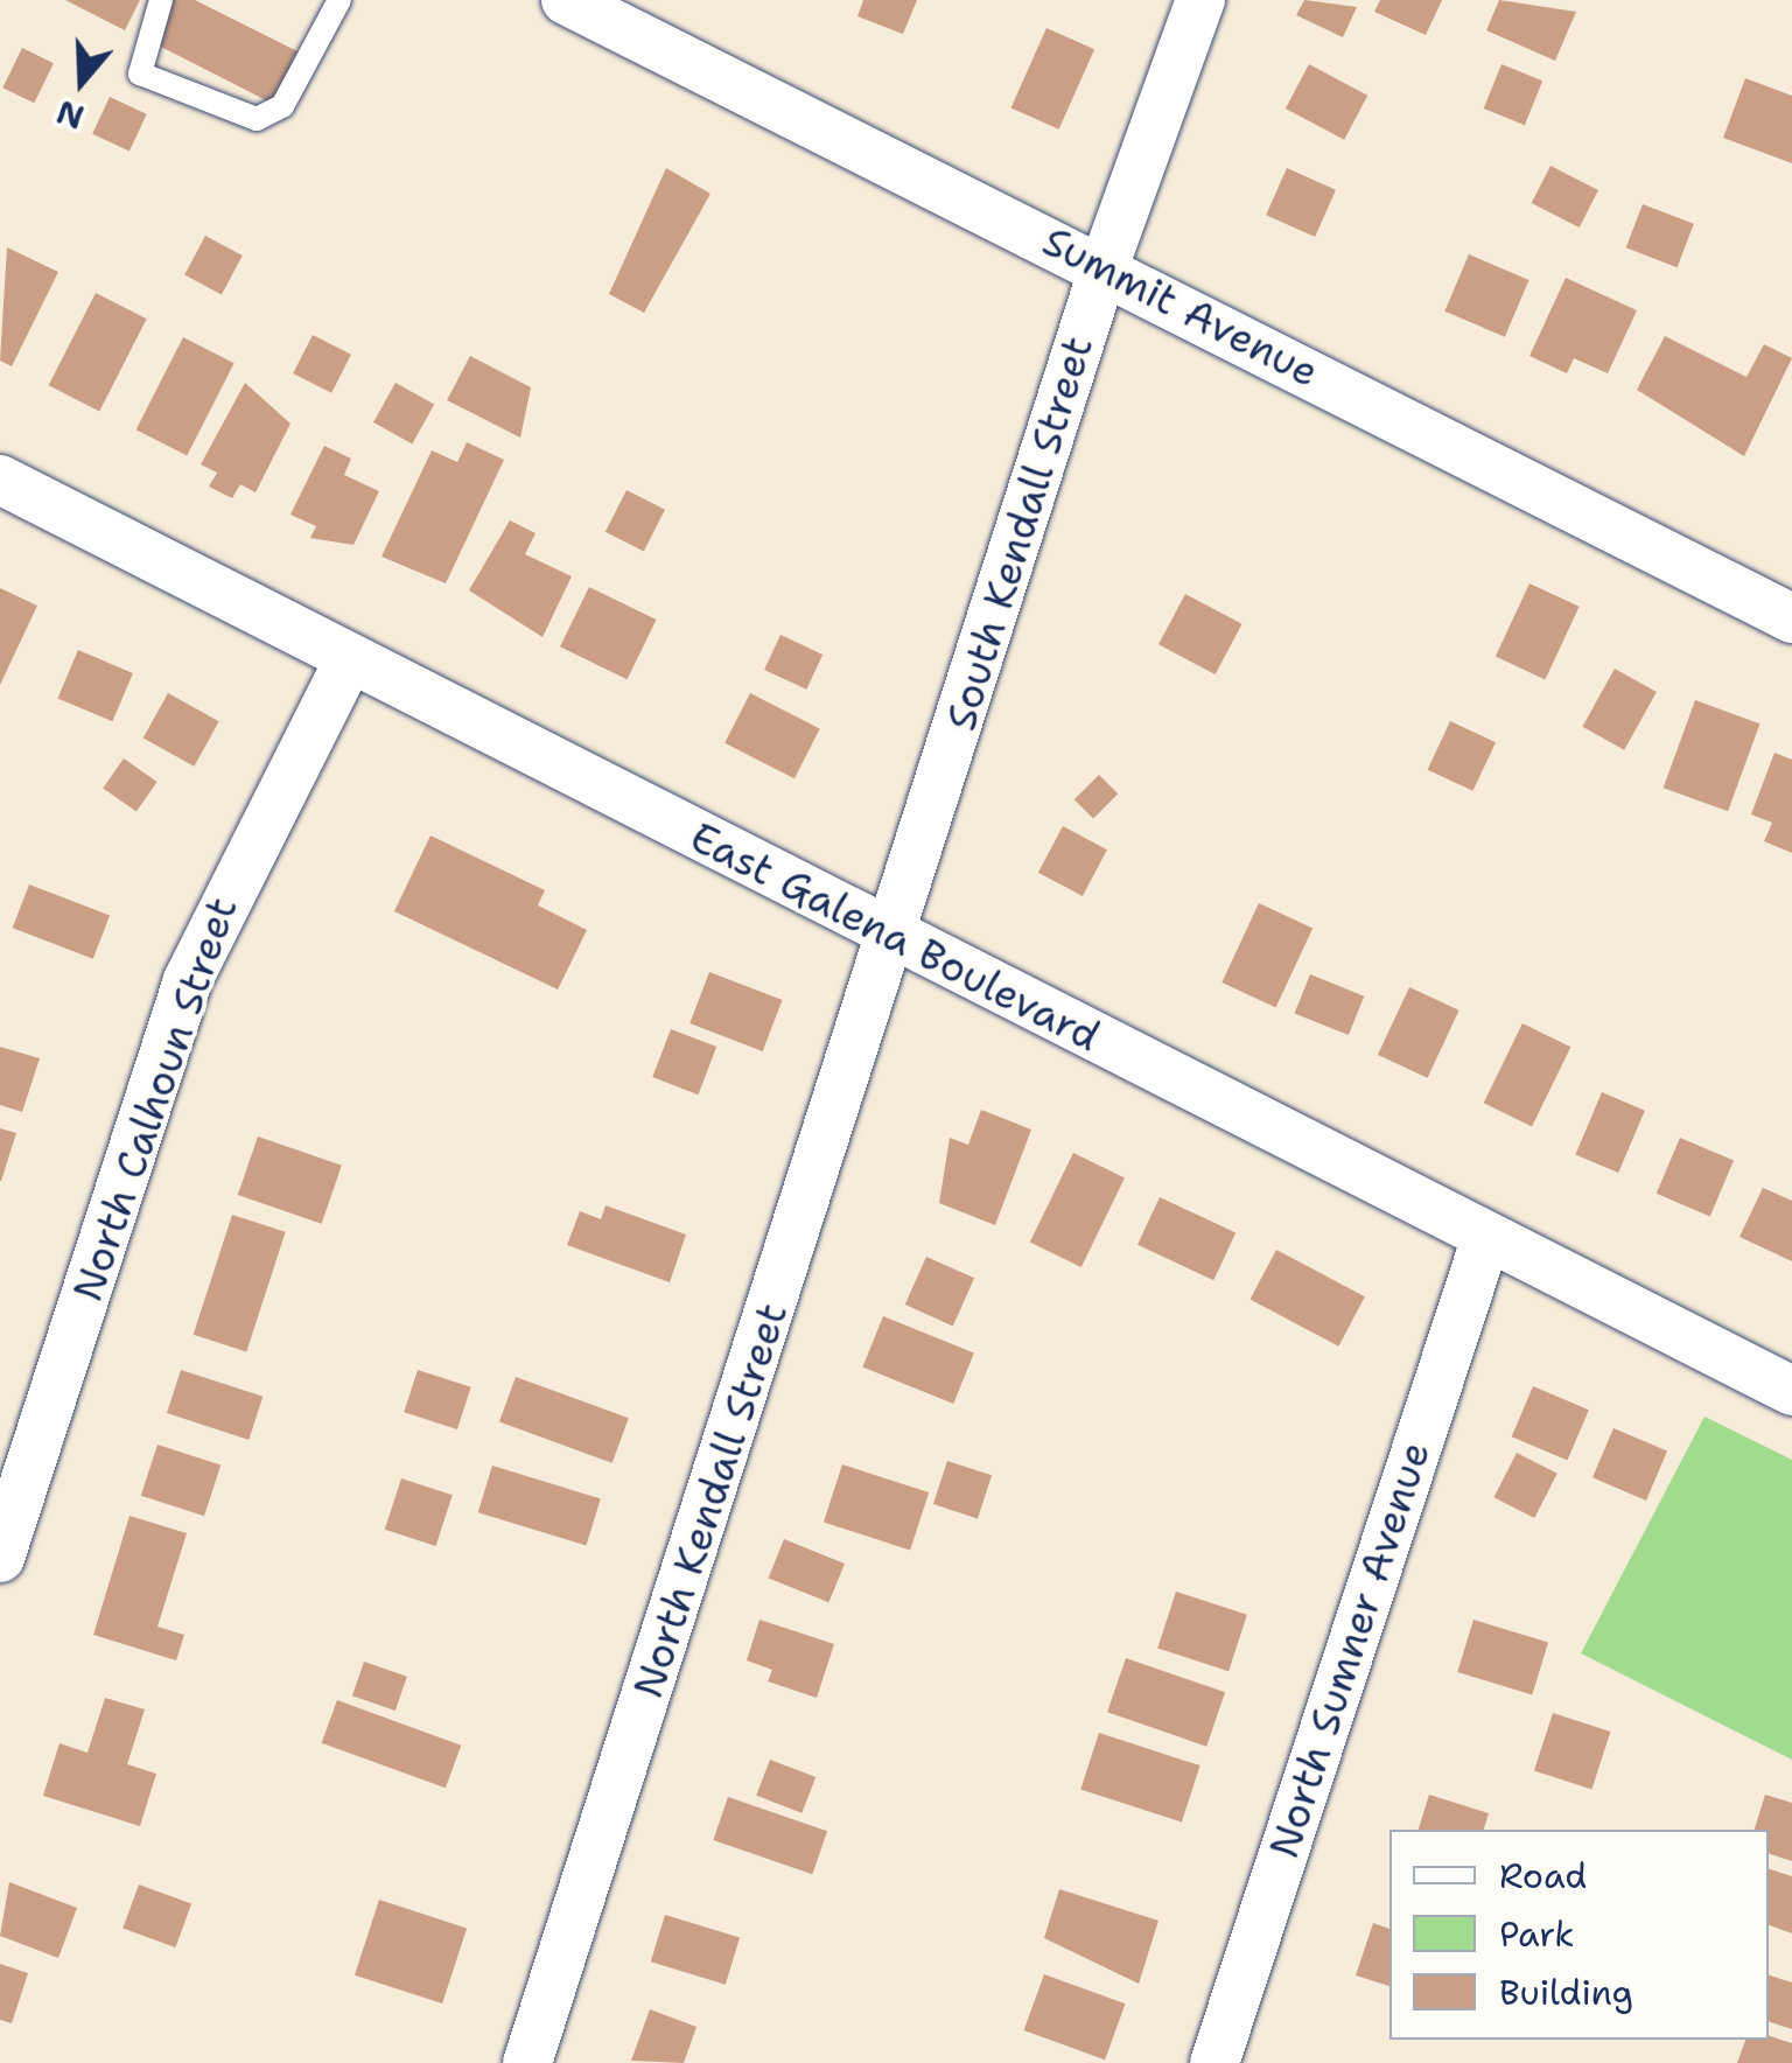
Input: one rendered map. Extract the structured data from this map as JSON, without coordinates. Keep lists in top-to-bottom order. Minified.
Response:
{"streets":{"street":["Summit Avenue","South Kendall Street","East Galena Boulevard","North Calhoun Street","North Kendall Street","North Sumner Avenue"]},"crossings":[["Summit Avenue","South Kendall Street"],["South Kendall Street","East Galena Boulevard"],["South Kendall Street","North Kendall Street"],["East Galena Boulevard","North Calhoun Street"],["East Galena Boulevard","North Kendall Street"],["East Galena Boulevard","North Sumner Avenue"]],"legend":["Road","Park","Building"],"north":"bottom"}
